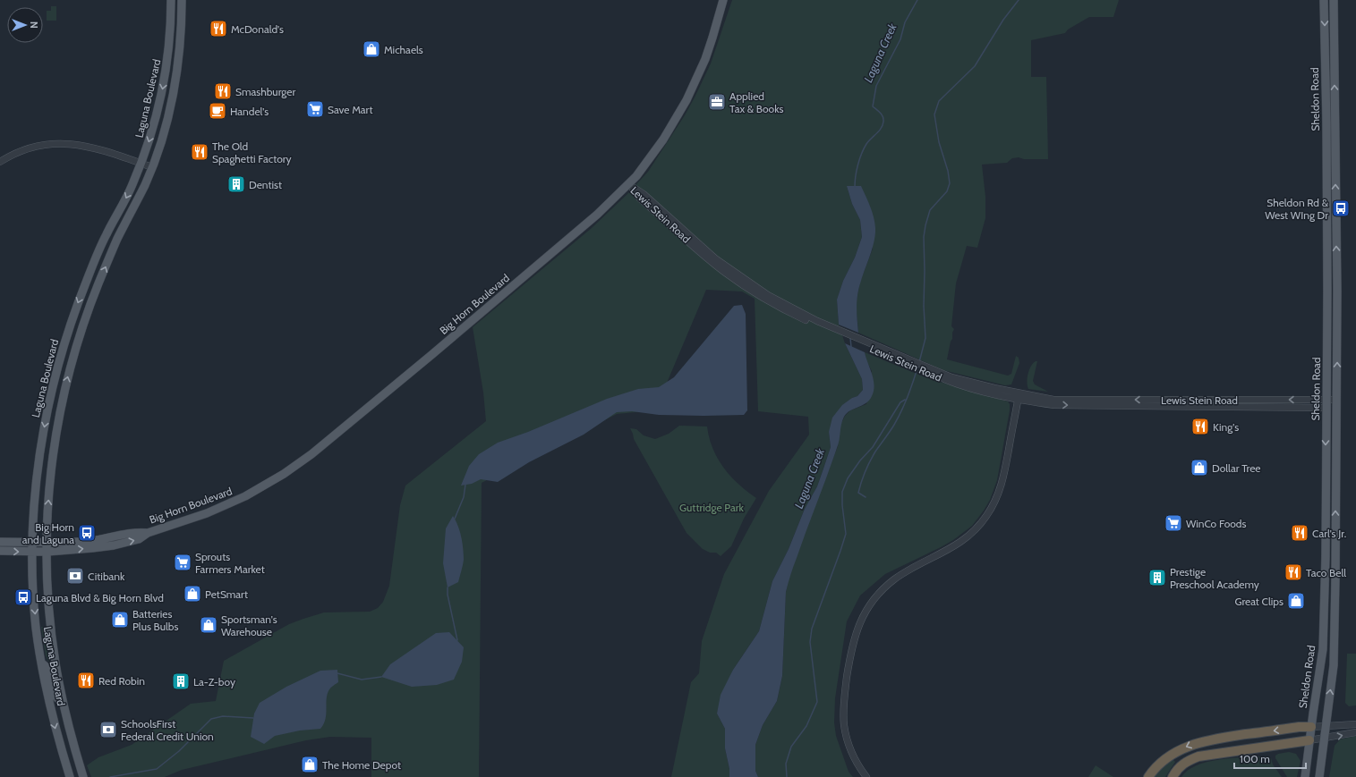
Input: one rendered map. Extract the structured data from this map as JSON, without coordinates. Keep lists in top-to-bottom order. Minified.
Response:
{"streets":{"main road":["Laguna Boulevard","Sheldon Road","Big Horn Boulevard"],"street":["Lewis Stein Road"]},"crossings":[["Laguna Boulevard","Big Horn Boulevard"],["Sheldon Road","Lewis Stein Road"],["Lewis Stein Road","Big Horn Boulevard"]],"water":["Laguna Creek"],"parks":["Guttridge Park"],"places":{"restaurant":["McDonald's","Smashburger","The Old Spaghetti Factory","King's","Carl's Jr.","Taco Bell","Red Robin"],"shop":["Michaels","Dollar Tree","PetSmart","Great Clips","Batteries Plus Bulbs","Sportsman's Warehouse","The Home Depot"],"office":["Applied Tax & Books"],"supermarket":["Save Mart","WinCo Foods","Sprouts Farmers Market"],"cafe":["Handel's"],"building":["Dentist","Prestige Preschool Academy","La-Z-boy"],"bus stop":["Sheldon Rd & West WIng Dr","Big Horn and Laguna","Laguna Blvd & Big Horn Blvd"],"bank":["Citibank","SchoolsFirst Federal Credit Union"]},"scale_bar":"100 m","north":"right"}
